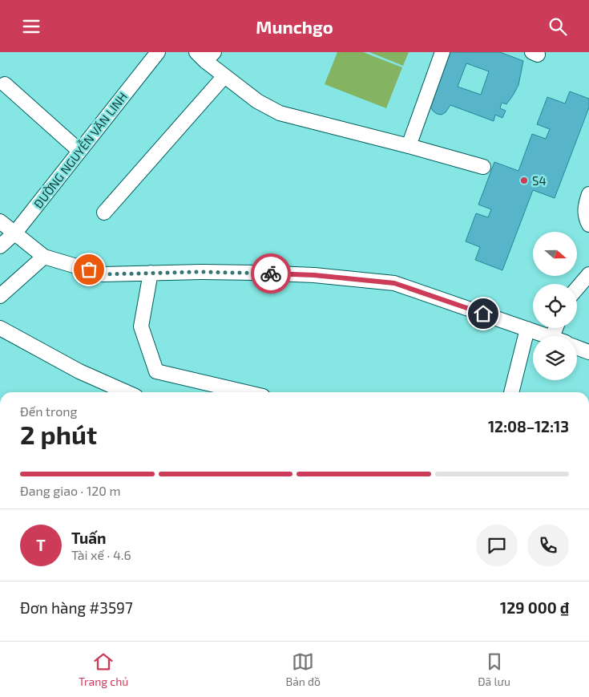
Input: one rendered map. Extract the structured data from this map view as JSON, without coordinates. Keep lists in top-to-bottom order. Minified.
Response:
{"streets":{"street":["ĐƯỜNG NGUYỄN VĂN LINH"]},"places":["S4"],"north":"right","page":{"header":"Munchgo","heading":["2 phút","Đến trong","12:08–12:13"],"panel":["Tuấn","Tài xế · 4.6","Đơn hàng #3597","129 000 ₫"],"bar":"Đang giao · 120 m","round":"T","tabs":["Trang chủ","Bản đồ","Đã lưu"]}}
